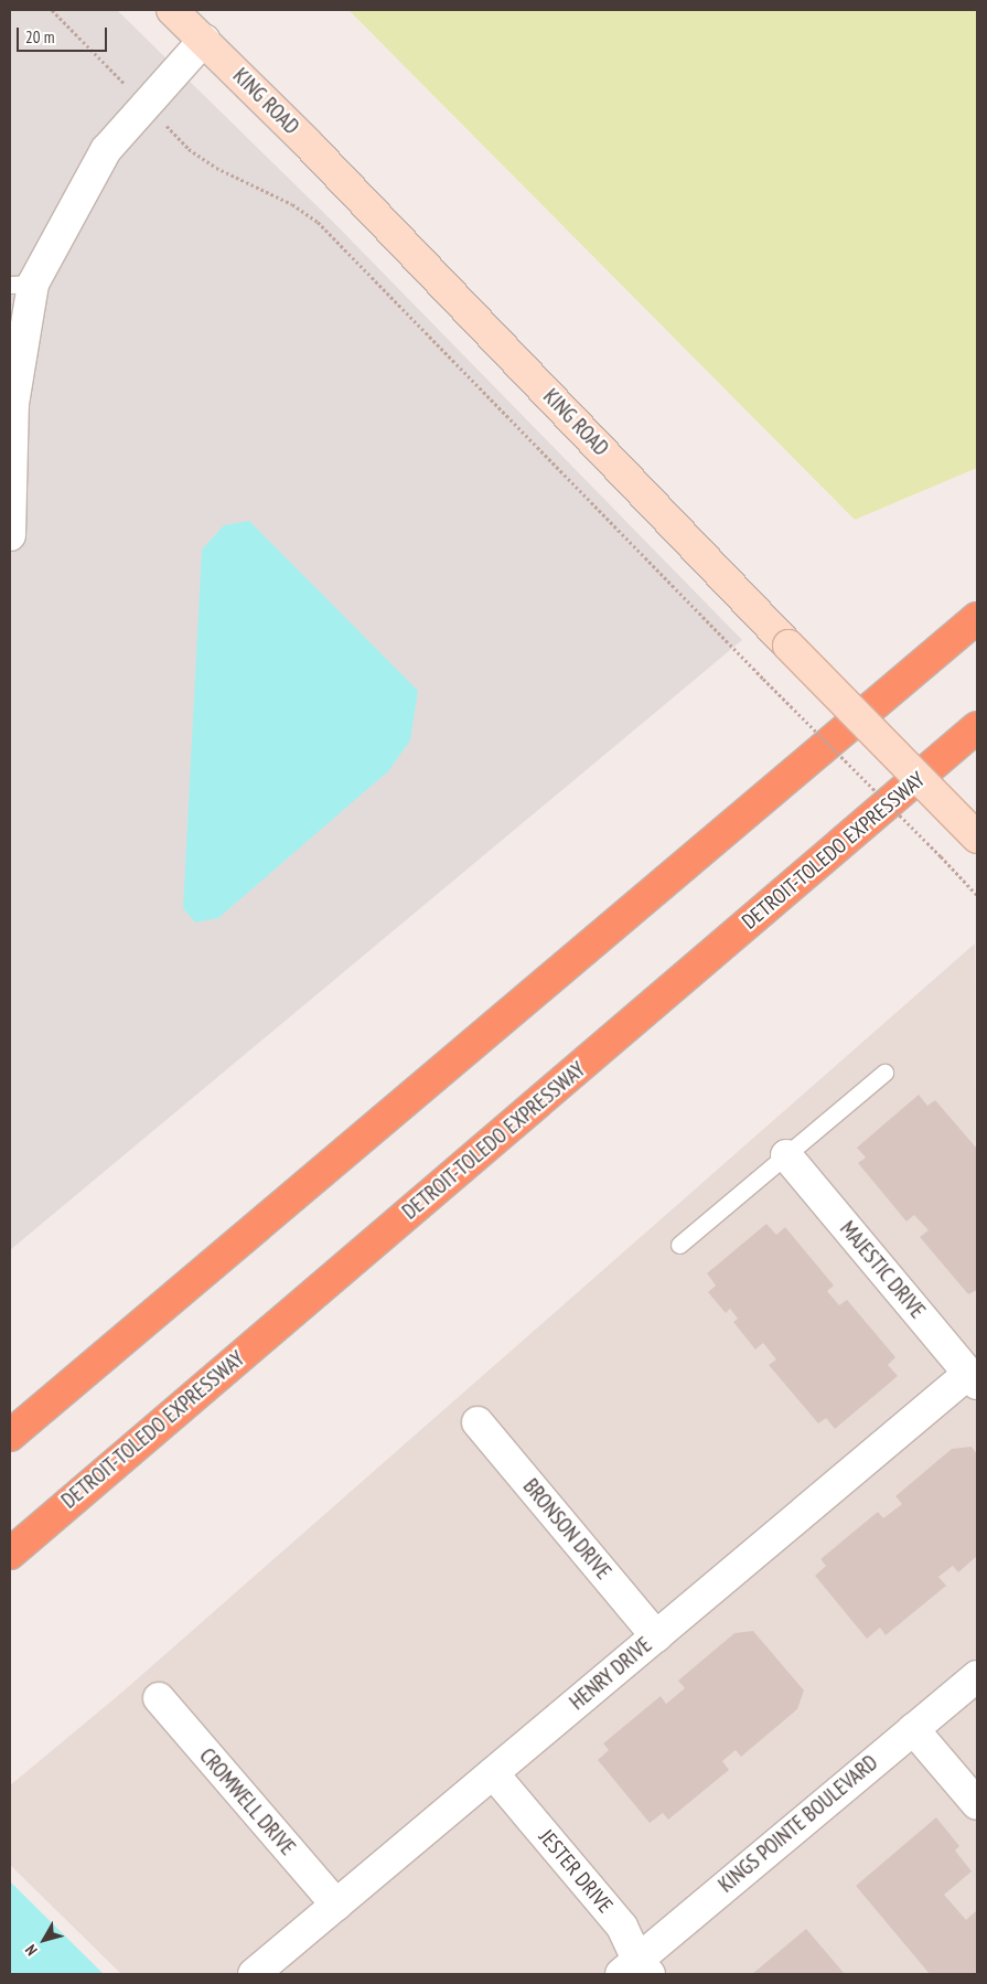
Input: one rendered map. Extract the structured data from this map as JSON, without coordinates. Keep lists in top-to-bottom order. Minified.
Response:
{"streets":{"highway":["DETROIT-TOLEDO EXPRESSWAY"],"main road":["KING ROAD"],"street":["MAJESTIC DRIVE","BRONSON DRIVE","HENRY DRIVE","CROMWELL DRIVE","KINGS POINTE BOULEVARD","JESTER DRIVE"]},"crossings":[["MAJESTIC DRIVE","HENRY DRIVE"],["BRONSON DRIVE","HENRY DRIVE"],["HENRY DRIVE","CROMWELL DRIVE"],["HENRY DRIVE","JESTER DRIVE"],["KINGS POINTE BOULEVARD","JESTER DRIVE"]],"scale_bar":"20 m","north":"bottom left"}
